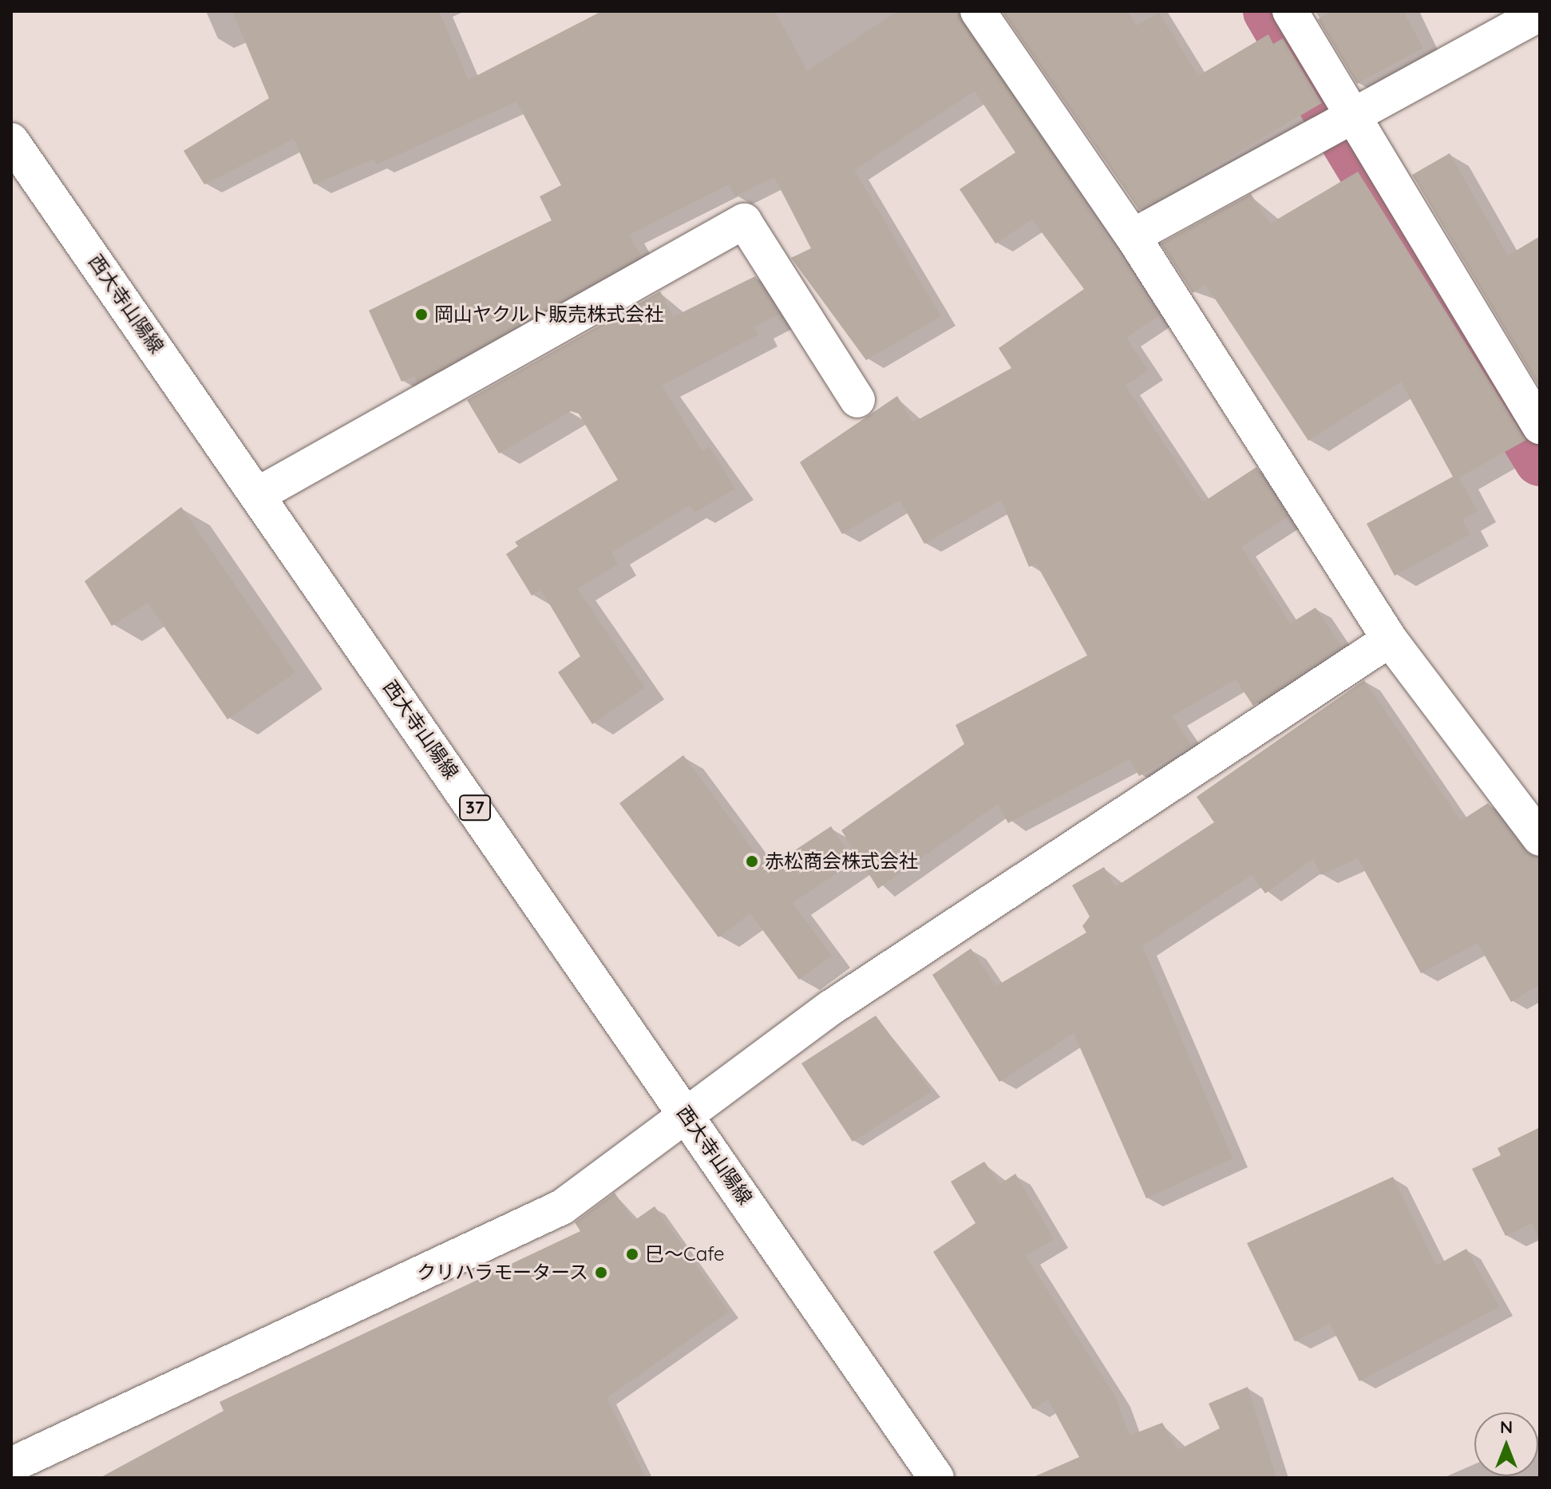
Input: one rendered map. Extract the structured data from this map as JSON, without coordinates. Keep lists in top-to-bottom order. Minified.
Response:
{"streets":{"street":["西大寺山陽線","37"]},"places":["岡山ヤクルト販売株式会社","赤松商会株式会社","巳～Cafe","クリハラモータース"],"north":"top"}
